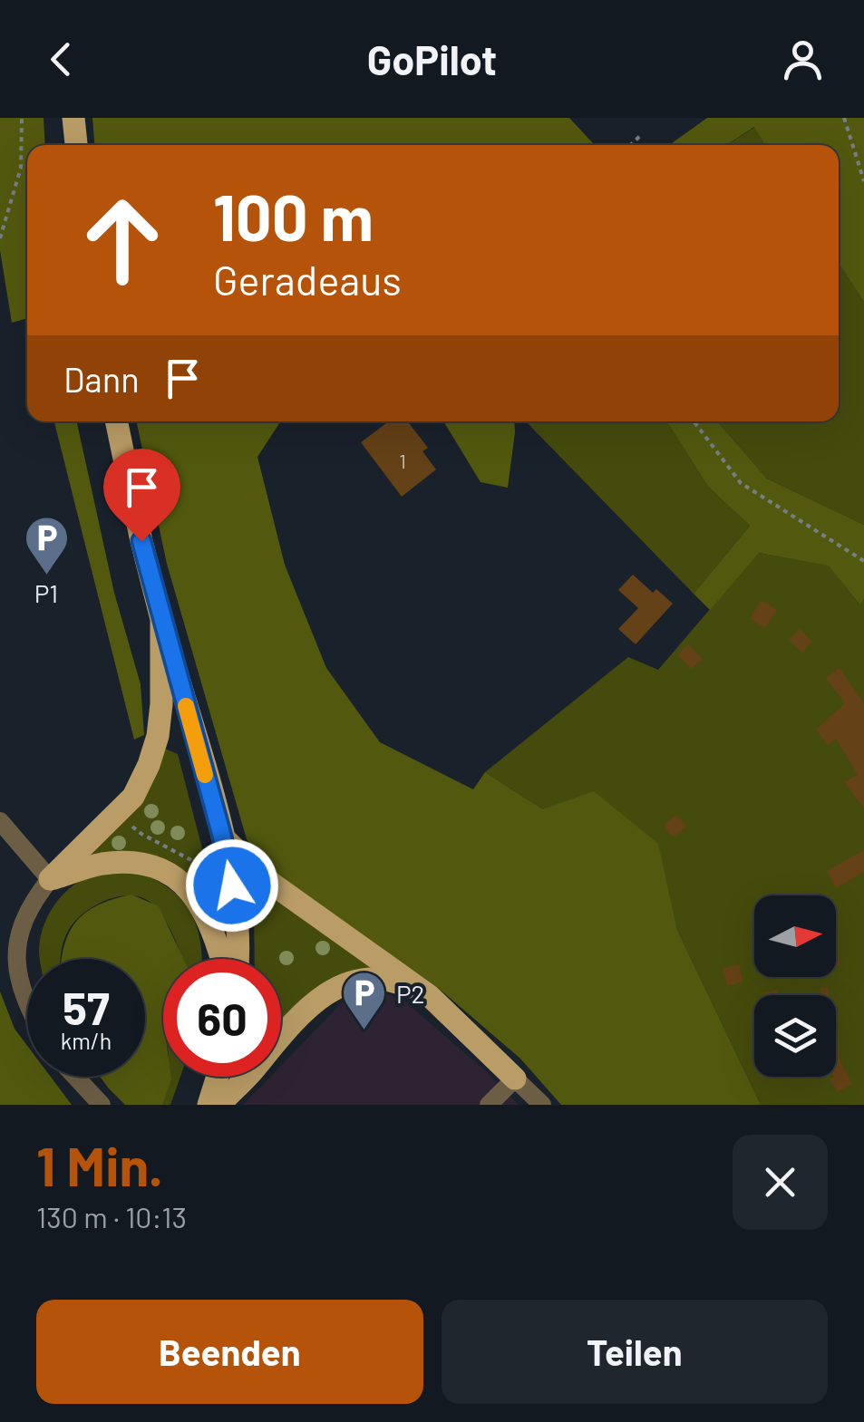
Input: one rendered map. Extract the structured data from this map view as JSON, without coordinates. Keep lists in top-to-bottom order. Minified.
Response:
{"places":{"parking":["P1","P2"]},"house_numbers":["1"],"north":"right","page":{"header":"GoPilot","turn":["100 m","Geradeaus"],"then":"Dann","speed":"57 km/h","limit":"60","heading":["1 Min.","130 m · 10:13"],"buttons":["Beenden","Teilen"]}}
